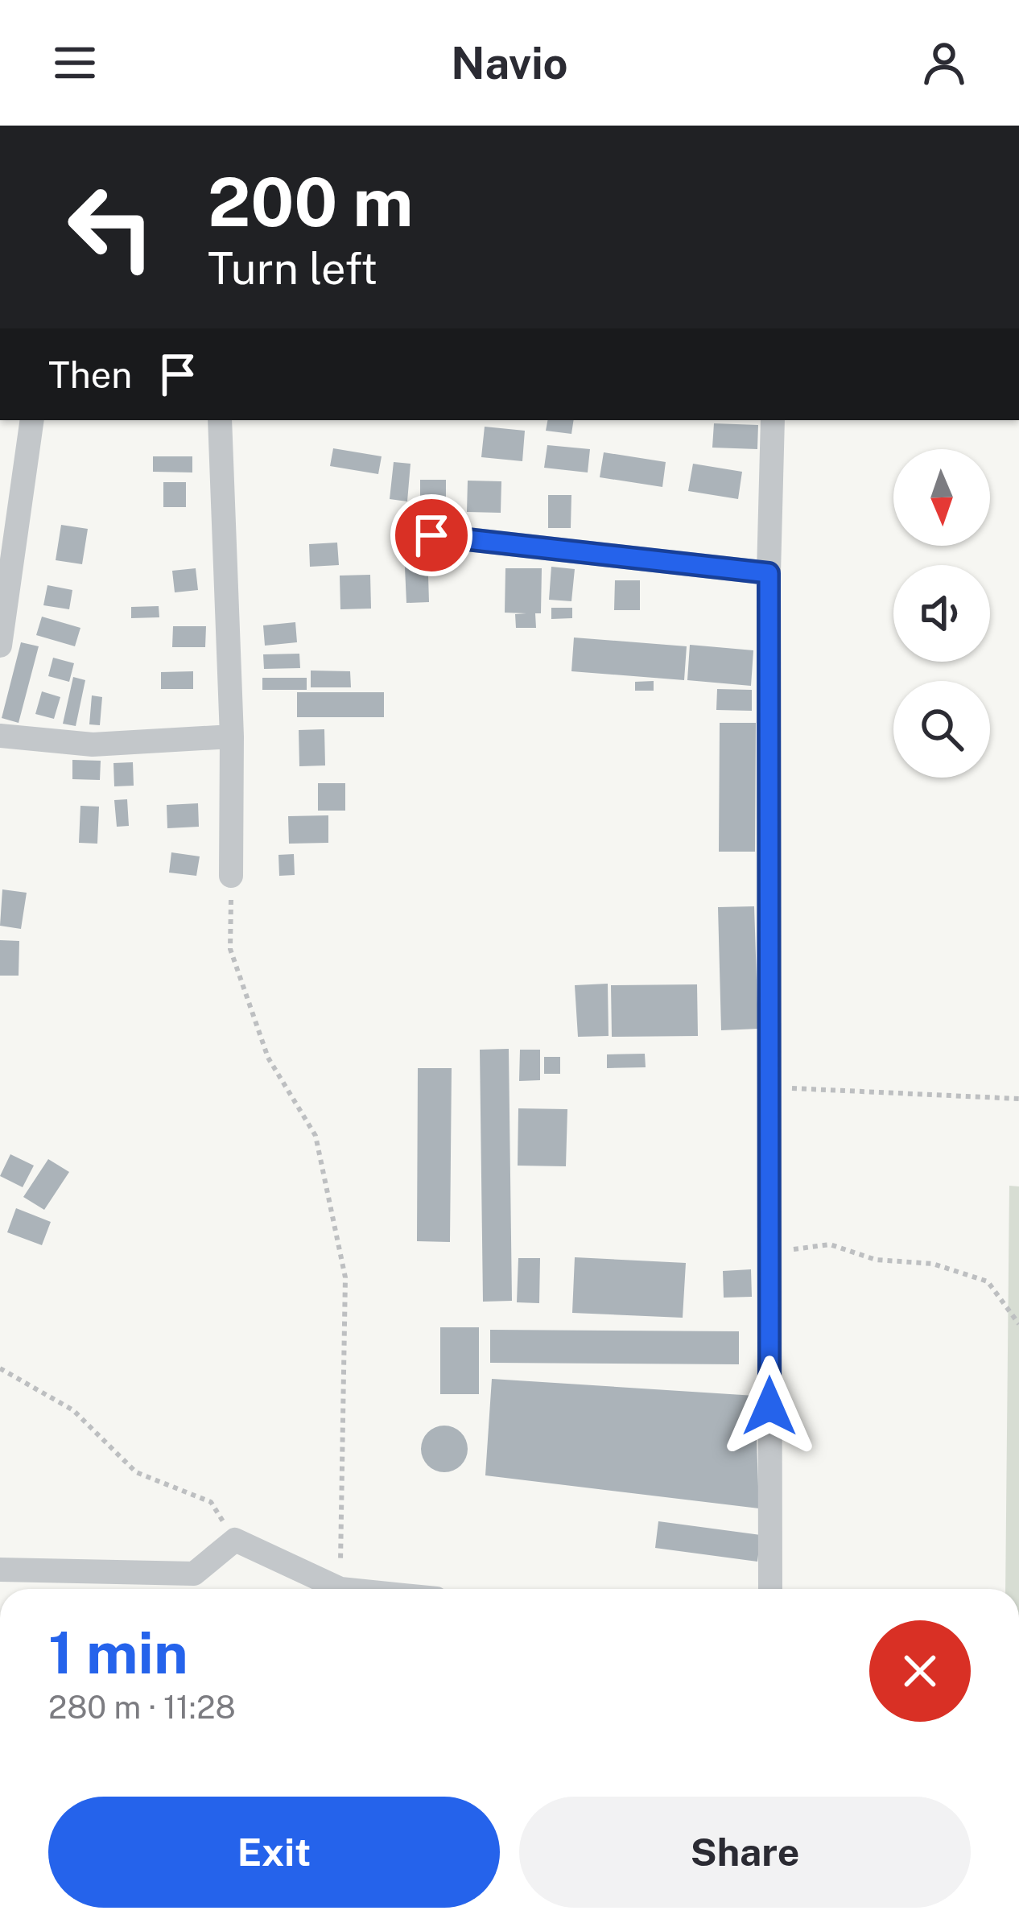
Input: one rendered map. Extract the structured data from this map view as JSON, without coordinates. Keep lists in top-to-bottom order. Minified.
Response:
{"north":"bottom","page":{"header":"Navio","turn":["200 m","Turn left"],"then":"Then","heading":["1 min","280 m · 11:28"],"buttons":["Exit","Share"]}}
